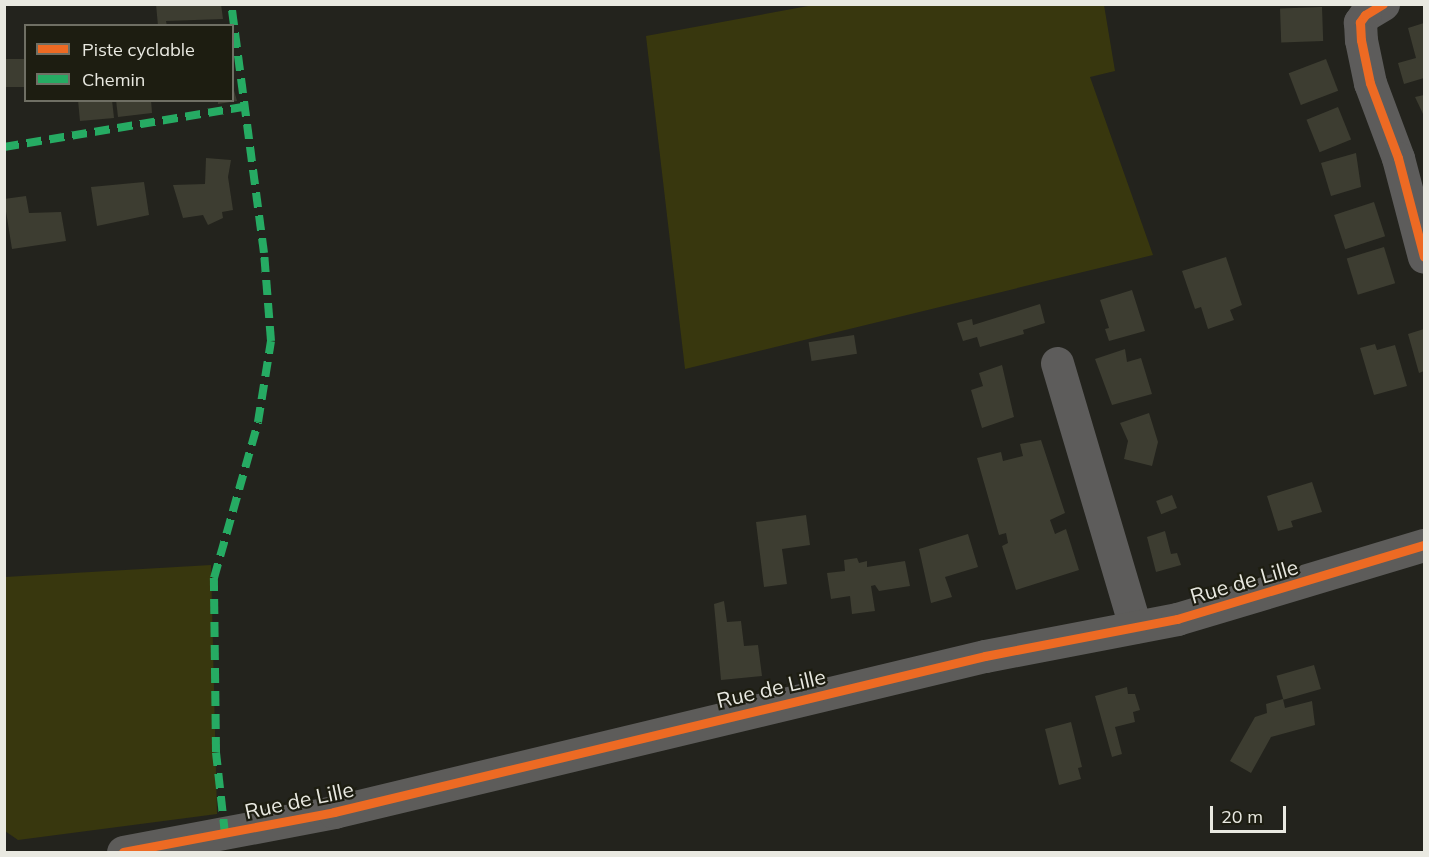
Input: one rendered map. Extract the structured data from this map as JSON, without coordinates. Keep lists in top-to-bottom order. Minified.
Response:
{"streets":{"main road":["Rue de Lille"]},"legend":["Piste cyclable","Chemin"],"scale_bar":"20 m"}
